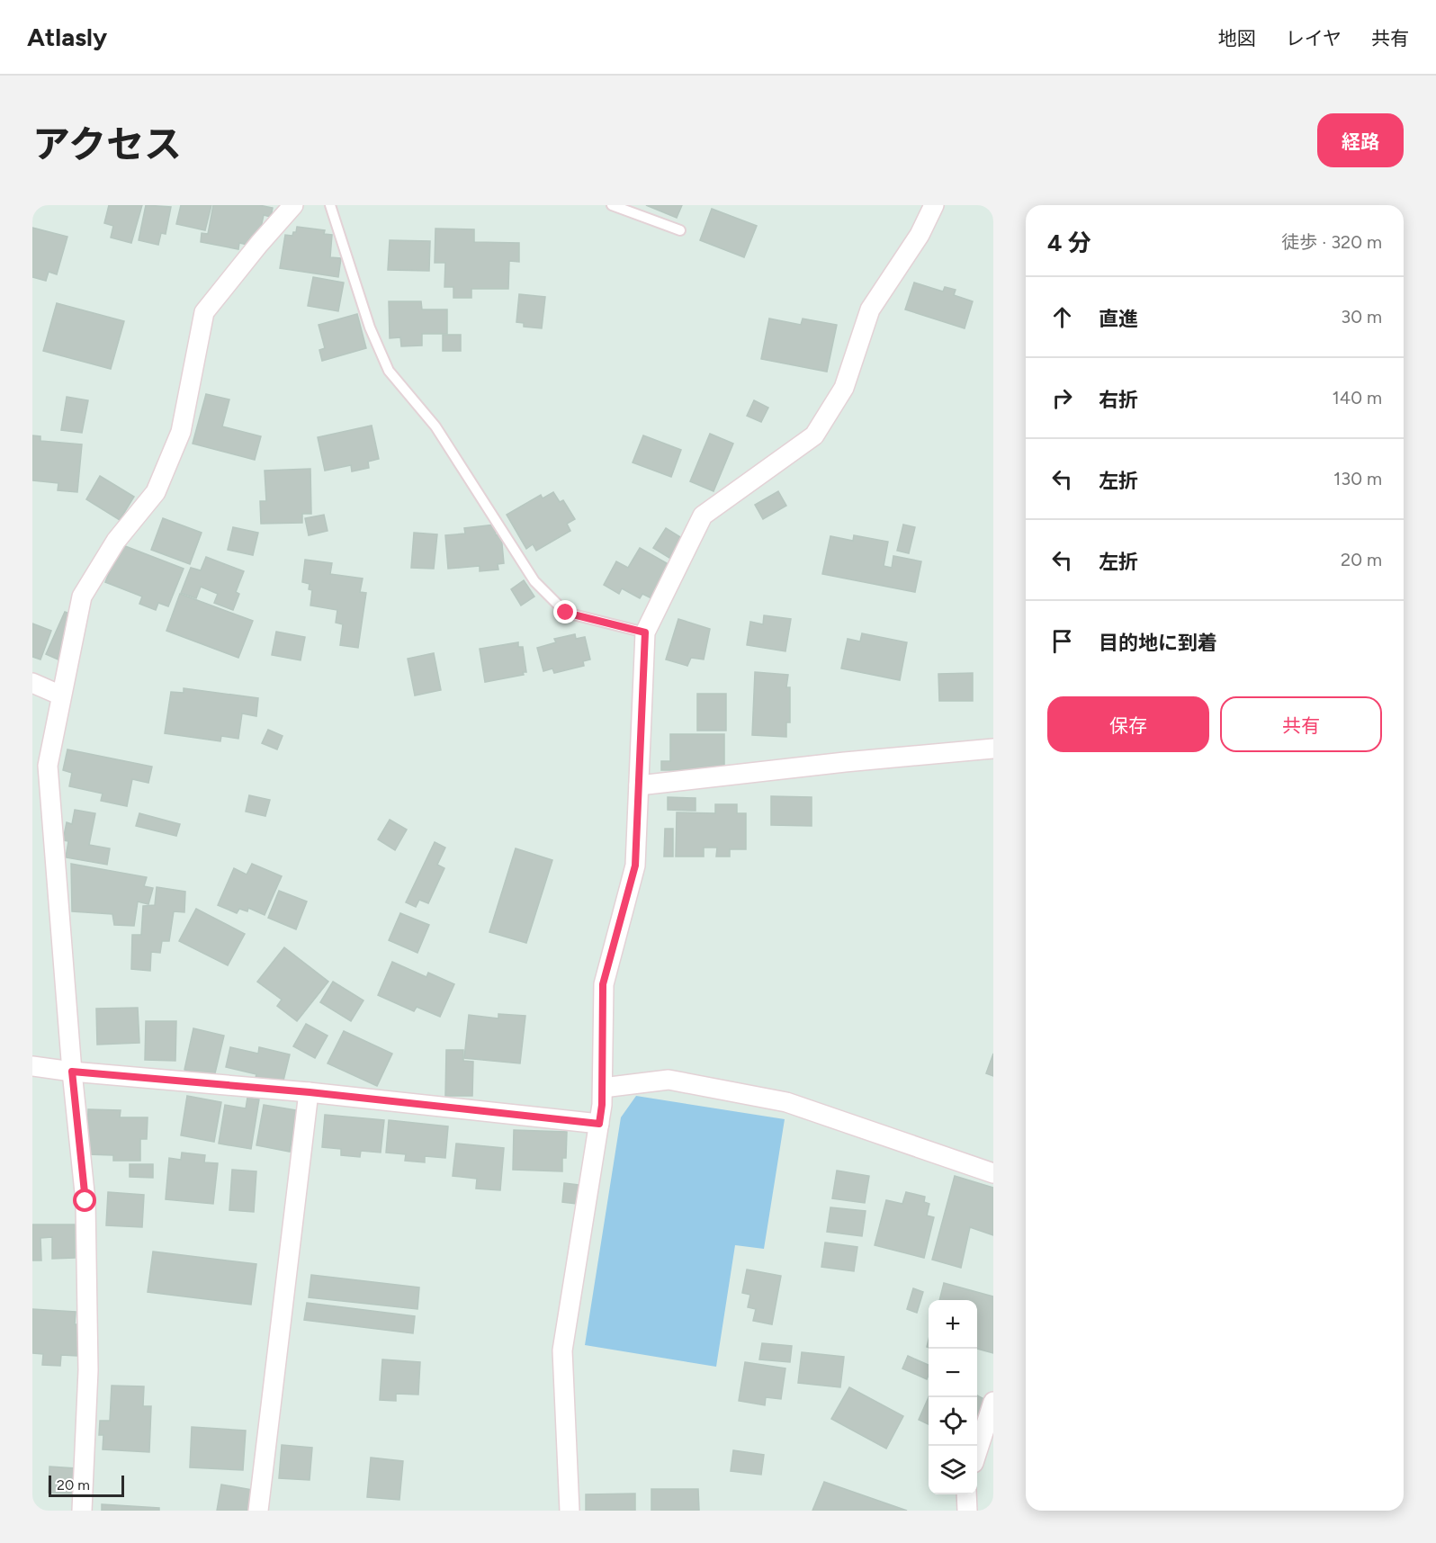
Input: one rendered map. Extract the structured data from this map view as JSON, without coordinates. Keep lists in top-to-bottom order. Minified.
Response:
{"scale_bar":"20 m","page":{"header":"Atlasly","nav":["地図","レイヤ","共有"],"title":"アクセス","buttons":["経路",["保存","共有"]],"heading":["4 分","徒歩 · 320 m"],"list":[["直進","30 m"],["右折","140 m"],["左折","130 m"],["左折","20 m"],"目的地に到着"],"map_buttons":["+","−"],"scale":"20 m"}}
